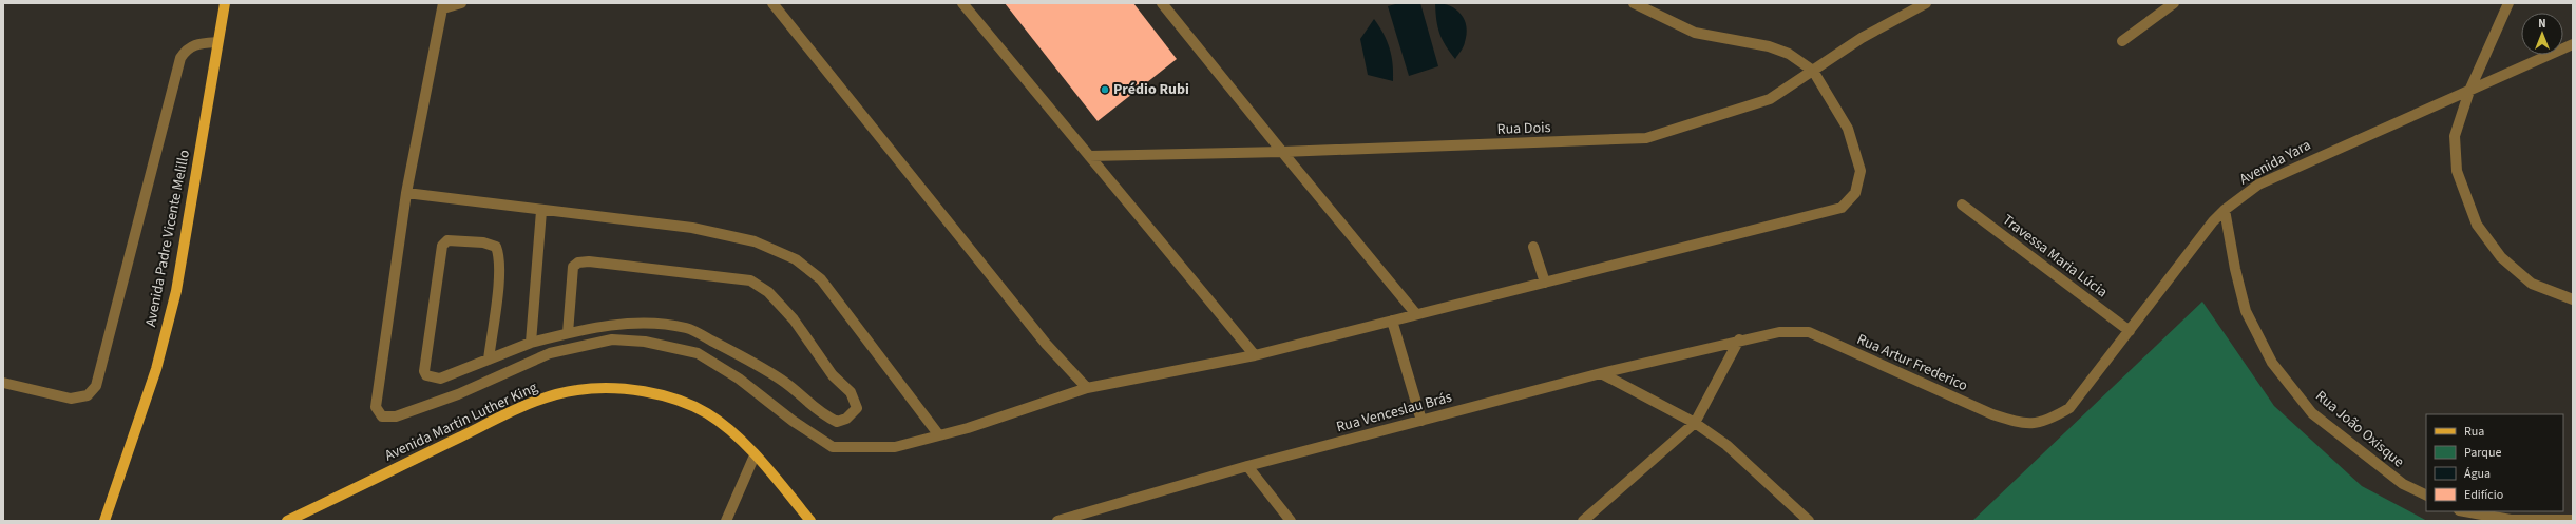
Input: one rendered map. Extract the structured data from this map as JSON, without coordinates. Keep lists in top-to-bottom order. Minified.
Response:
{"streets":{"main road":["Avenida Padre Vicente Melillo","Avenida Martin Luther King"],"street":["Rua Dois","Avenida Yara","Travessa Maria Lúcia","Rua Artur Frederico","Rua Venceslau Brás","Rua João Oxisque"]},"crossings":[["Avenida Yara","Travessa Maria Lúcia"],["Avenida Yara","Rua Artur Frederico"],["Avenida Yara","Rua João Oxisque"],["Rua Artur Frederico","Rua Venceslau Brás"]],"places":["Prédio Rubi"],"legend":["Rua","Parque","Água","Edifício"],"north":"top"}
